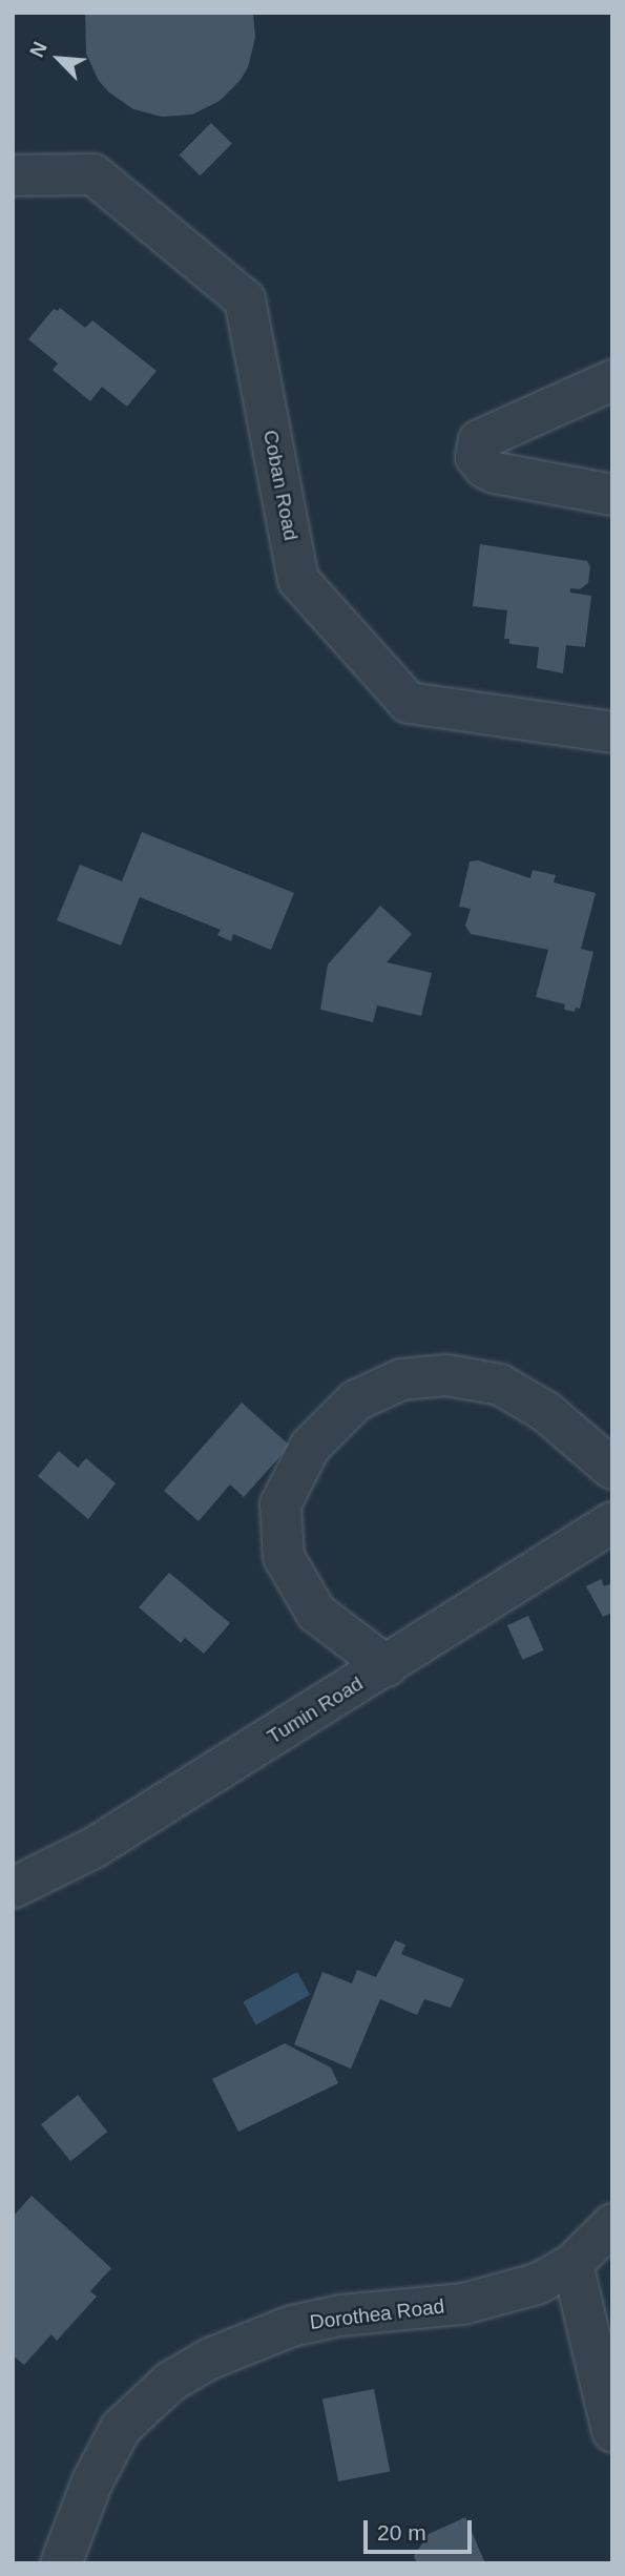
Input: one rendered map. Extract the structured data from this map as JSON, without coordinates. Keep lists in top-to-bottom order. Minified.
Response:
{"streets":{"street":["Coban Road","Tumin Road","Dorothea Road"]},"scale_bar":"20 m","north":"top left"}
